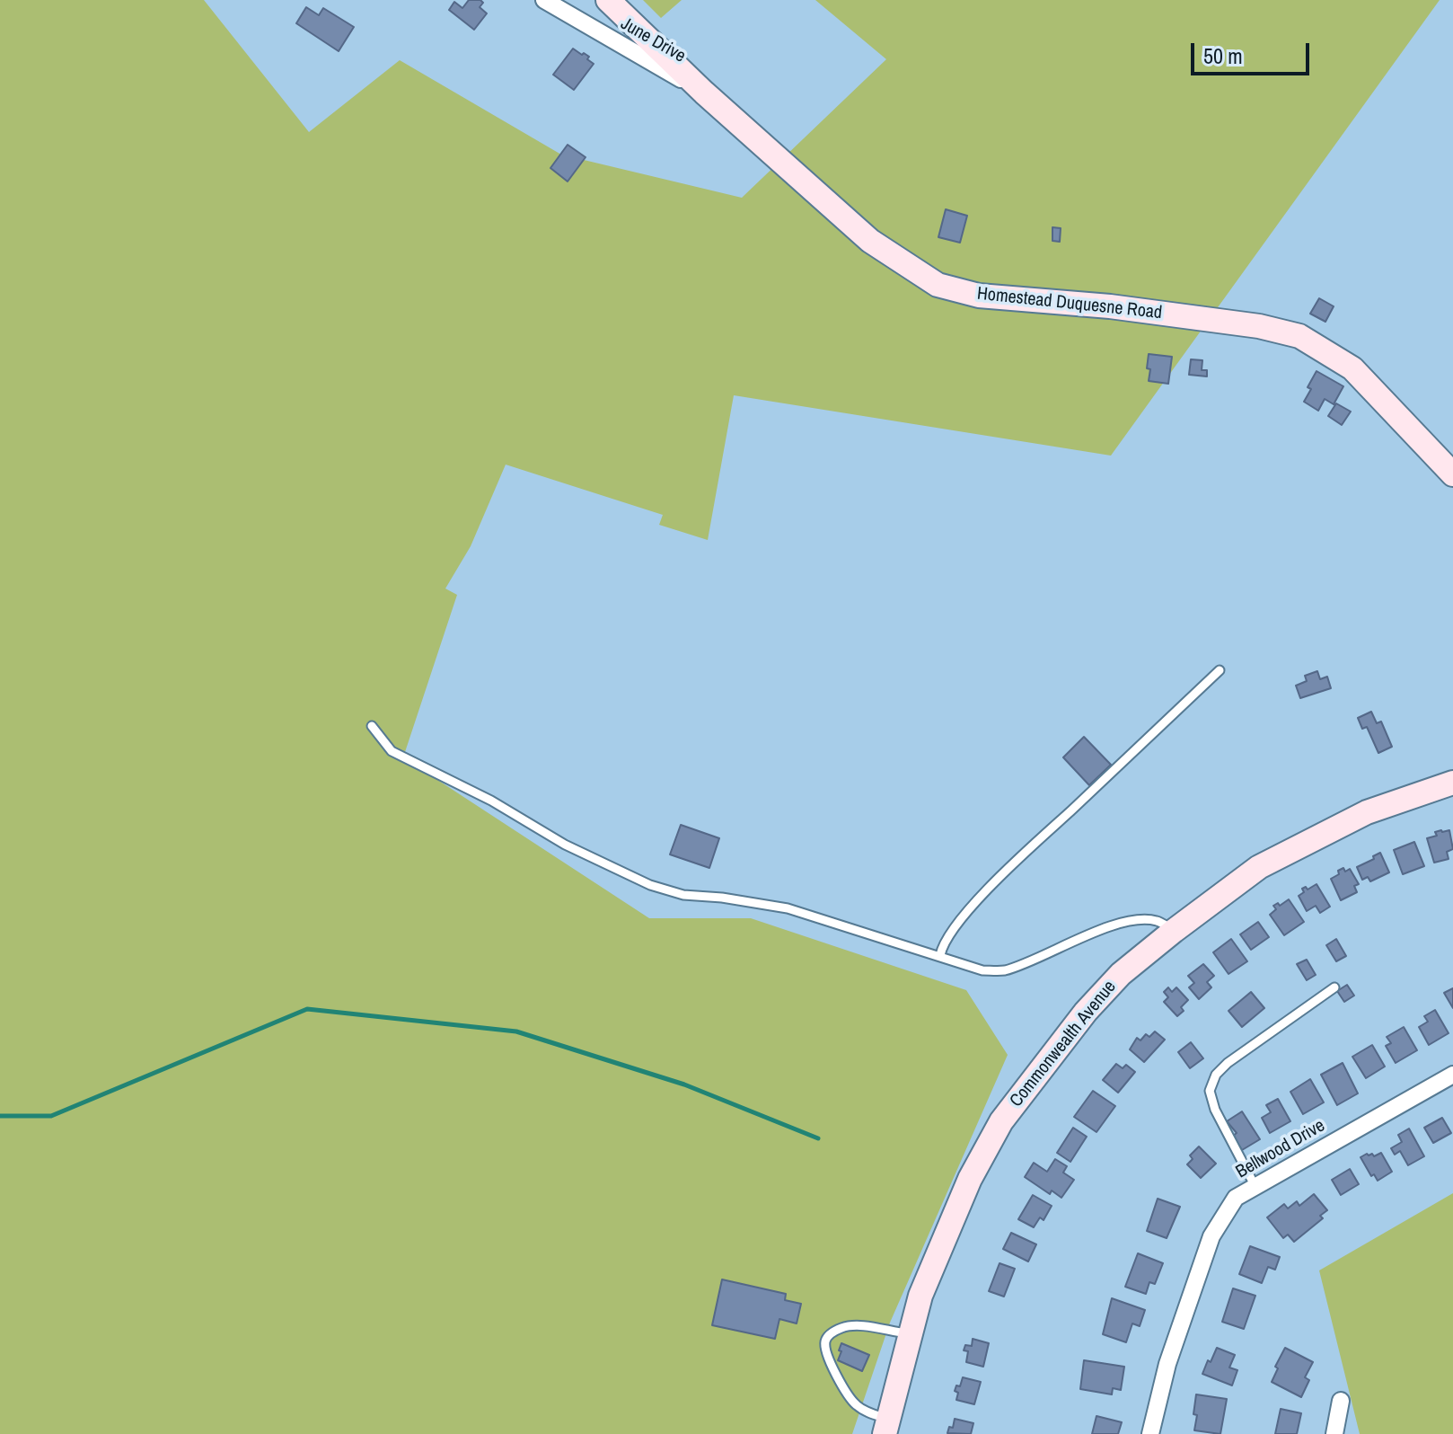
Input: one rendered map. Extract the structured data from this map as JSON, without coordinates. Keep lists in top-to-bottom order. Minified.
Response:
{"streets":{"street":["June Drive","Homestead Duquesne Road","Commonwealth Avenue","Bellwood Drive"]},"crossings":[["June Drive","Homestead Duquesne Road"]],"scale_bar":"50 m"}
